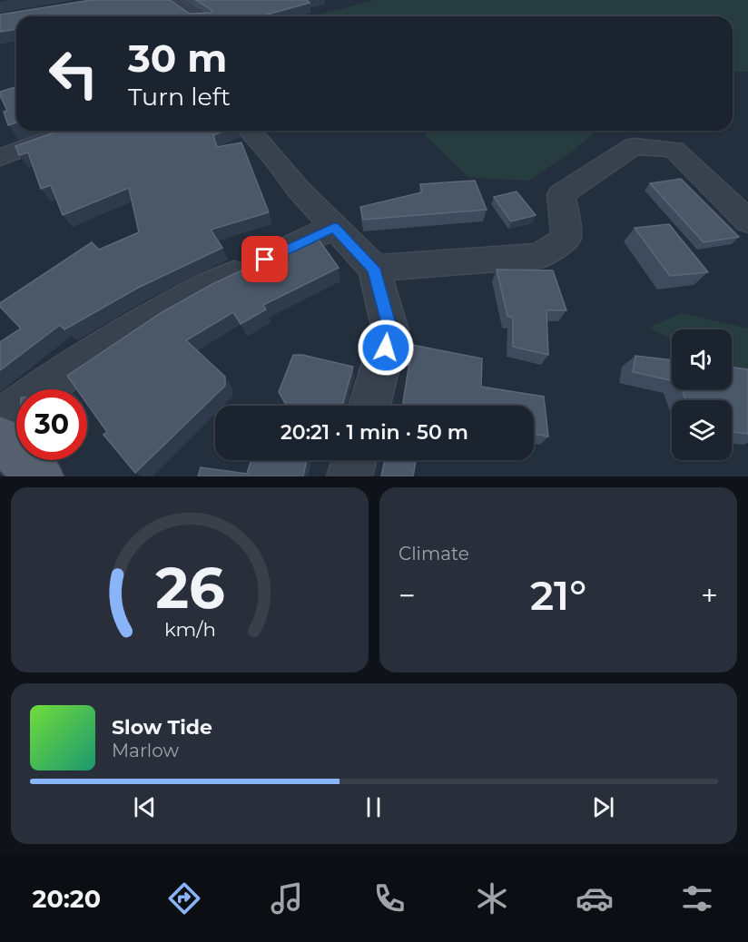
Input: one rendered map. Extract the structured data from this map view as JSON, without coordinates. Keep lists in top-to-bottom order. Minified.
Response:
{"page":{"turn":["30 m","Turn left"],"limit":"30","trip":"20:21 · 1 min · 50 m","tile":"Climate","heat":["−","21°","+"],"song":["Slow Tide","Marlow"],"tabs":"20:20","gauge":["26","km/h"]}}
